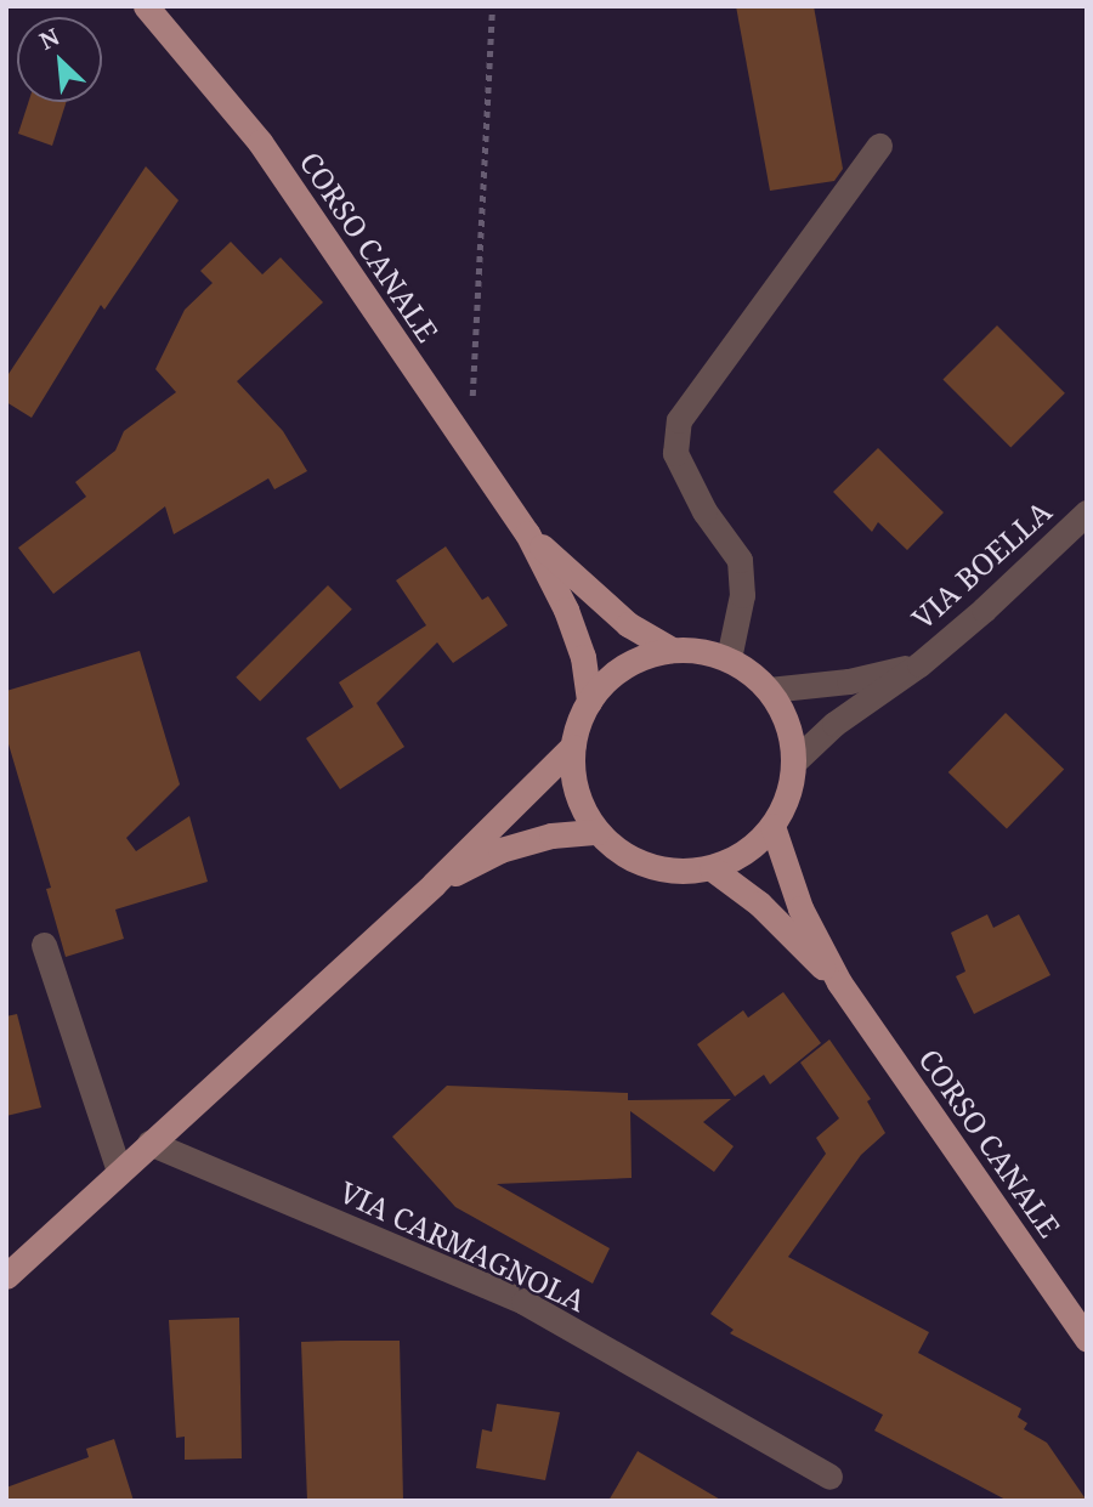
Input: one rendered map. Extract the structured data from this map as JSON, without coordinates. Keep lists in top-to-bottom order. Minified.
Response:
{"streets":{"main road":["CORSO CANALE"],"street":["VIA BOELLA","VIA CARMAGNOLA"]},"crossings":[["CORSO CANALE","VIA BOELLA"]],"north":"top left"}
